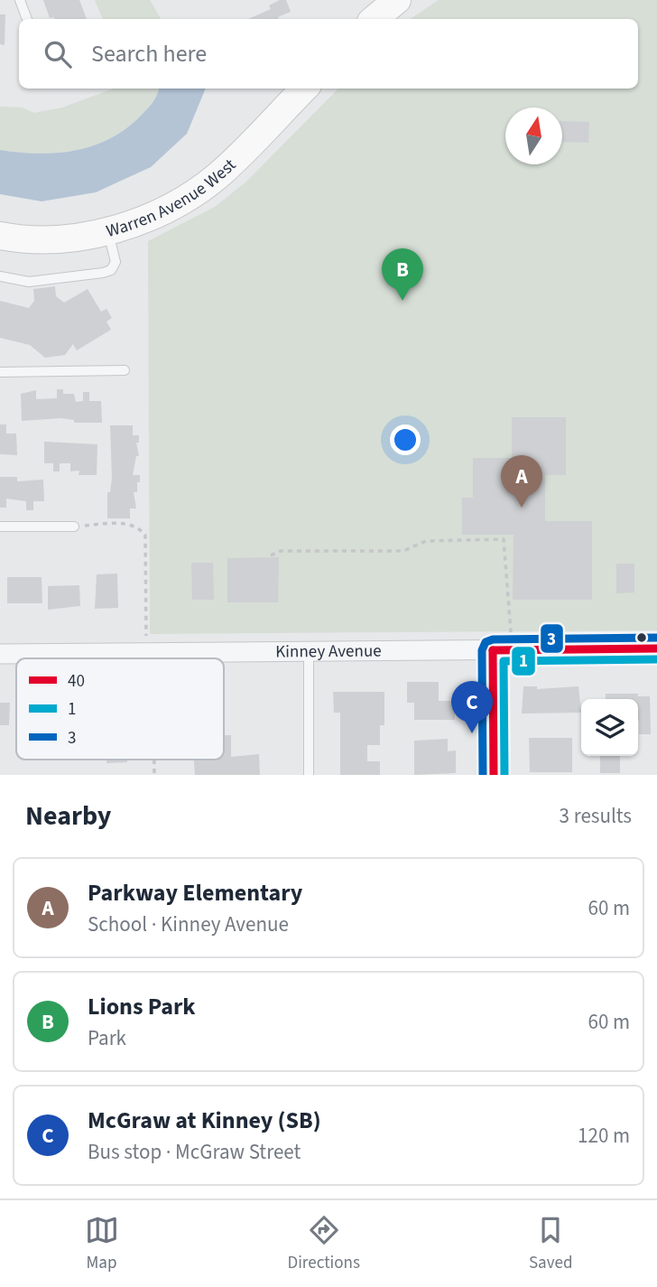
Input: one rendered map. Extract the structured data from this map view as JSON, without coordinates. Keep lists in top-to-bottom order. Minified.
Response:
{"streets":{"street":["Warren Avenue West","Kinney Avenue"]},"lines":["transit line 3","transit line 40","transit line 1"],"legend":["40","1","3"],"north":"top","page":{"search":"Search here","pins":["B","A","C"],"heading":["Nearby","3 results"],"list":[{"mark":"A","name":"Parkway Elementary","note":"School · Kinney Avenue","value":"60 m"},{"mark":"B","name":"Lions Park","note":"Park","value":"60 m"},{"mark":"C","name":"McGraw at Kinney (SB)","note":"Bus stop · McGraw Street","value":"120 m"}],"nav":["Map","Directions","Saved"]}}
